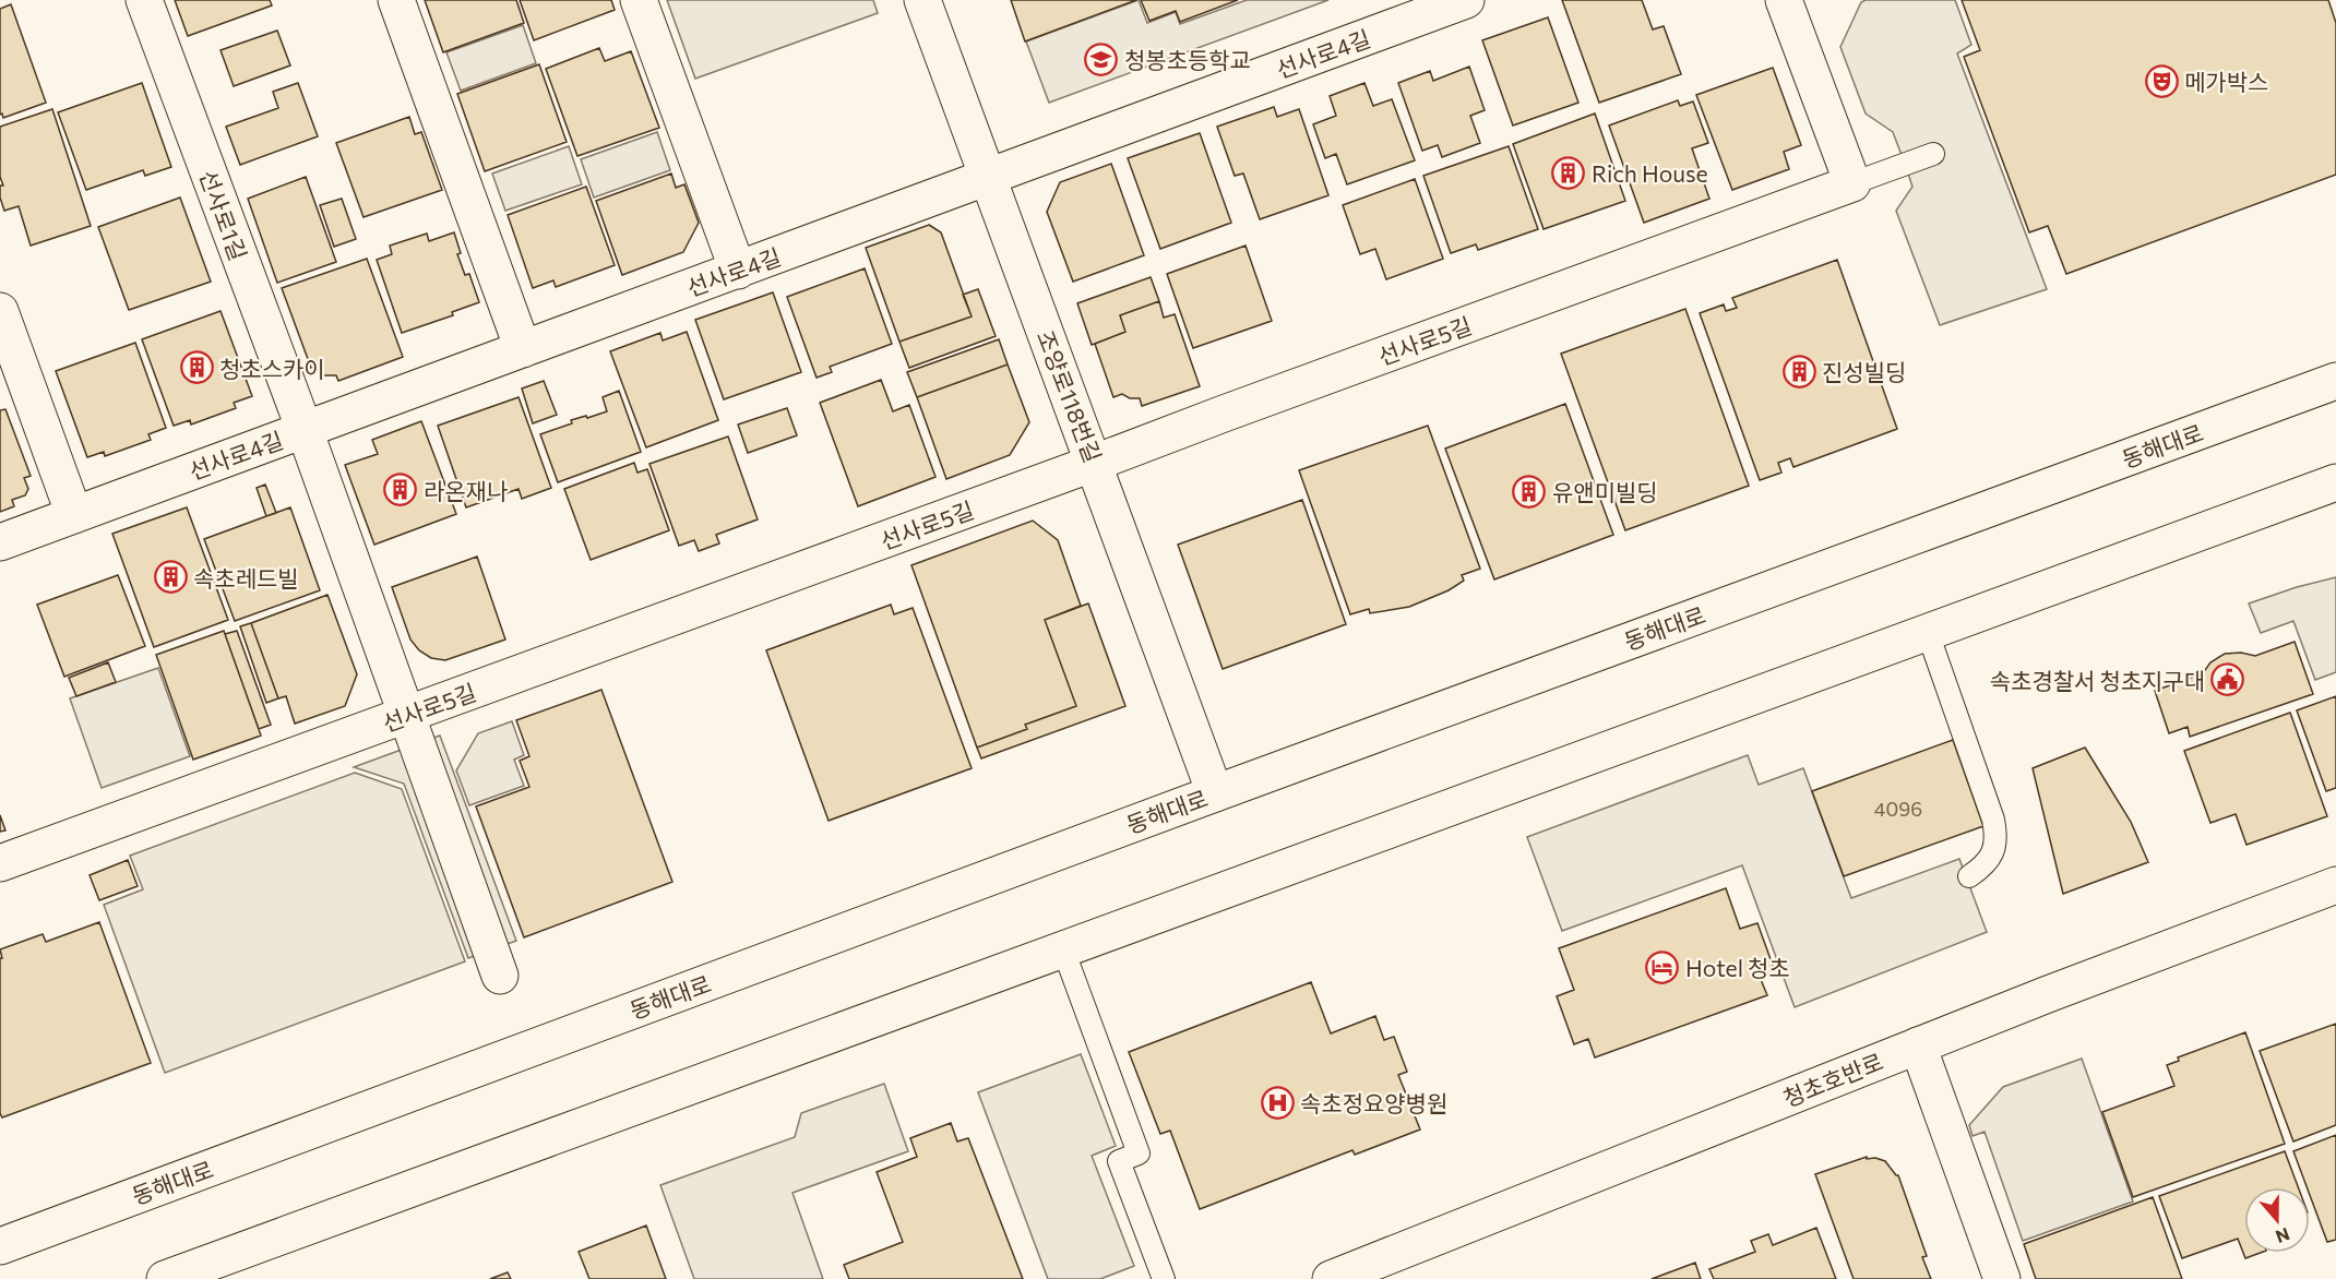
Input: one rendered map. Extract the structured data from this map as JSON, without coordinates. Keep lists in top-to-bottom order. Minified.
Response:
{"streets":{"street":["선사로4길","선사로1길","선사로5길","조양로118번길","동해대로","청초호반로"]},"crossings":[["선사로4길","선사로1길"],["선사로4길","조양로118번길"],["선사로1길","선사로5길"],["선사로5길","조양로118번길"],["조양로118번길","동해대로"]],"places":{"school or university":["청봉초등학교"],"theatre":["메가박스"],"building":["Rich House","청초스카이","진성빌딩","라온재나","유앤미빌딩","속초레드빌"],"public building":["속초경찰서 청초지구대"],"hotel":["Hotel 청초"],"hospital":["속초정요양병원"]},"house_numbers":["4096"],"north":"bottom"}
